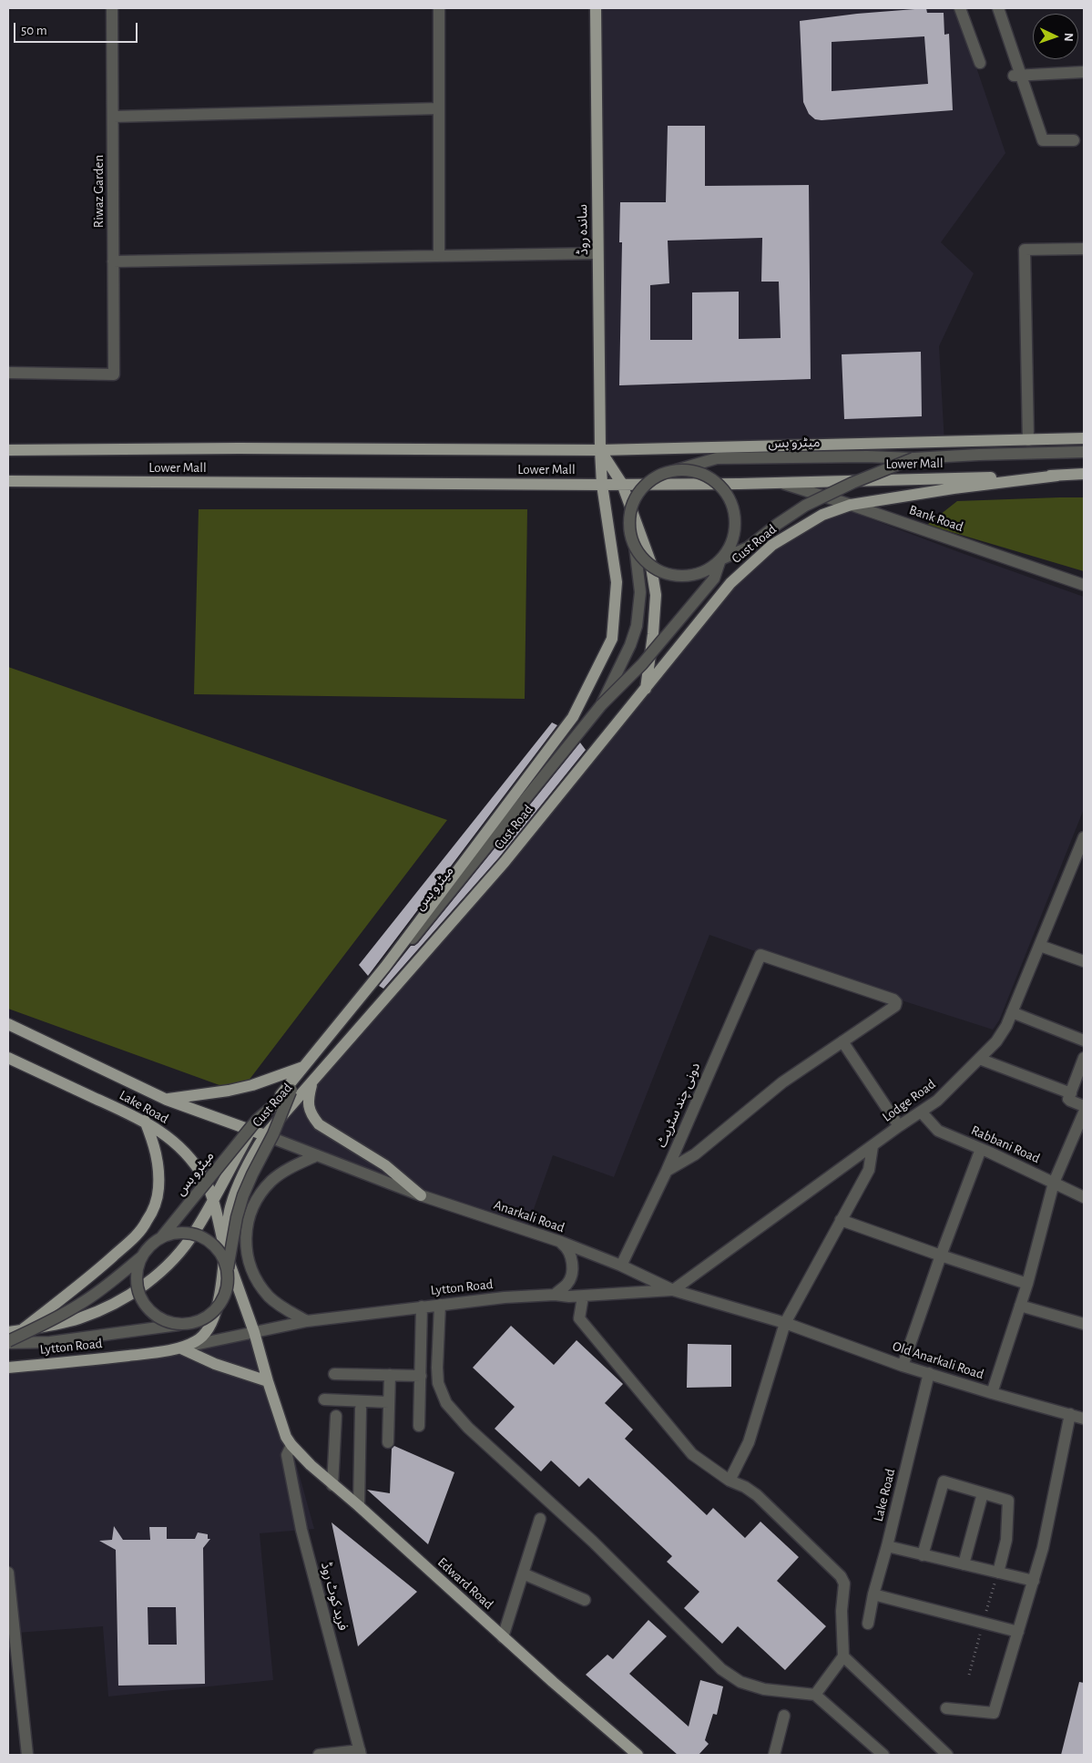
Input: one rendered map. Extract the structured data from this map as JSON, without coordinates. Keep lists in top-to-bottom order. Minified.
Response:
{"streets":{"main road":["ساندہ روڈ","Lower Mall","Cust Road","Lake Road","Lytton Road","Edward Road"],"street":["Riwaz Garden","میٹرو بس","Bank Road","Lodge Road","دونی چند سٹریٹ","Rabbani Road","Anarkali Road","Old Anarkali Road","فرید کوٹ روڈ"]},"crossings":[["ساندہ روڈ","Lower Mall"],["ساندہ روڈ","Cust Road"],["Lower Mall","Bank Road"],["Lower Mall","Cust Road"],["Bank Road","Cust Road"],["Cust Road","Lake Road"],["Cust Road","Anarkali Road"],["Cust Road","Lytton Road"],["Lodge Road","Rabbani Road"],["Lodge Road","Anarkali Road"],["Lodge Road","Lytton Road"],["دونی چند سٹریٹ","Anarkali Road"],["Lake Road","Lytton Road"],["Lake Road","Old Anarkali Road"],["Lake Road","Edward Road"],["Anarkali Road","Lytton Road"],["Anarkali Road","Old Anarkali Road"],["Edward Road","فرید کوٹ روڈ"]],"scale_bar":"50 m","north":"right"}
